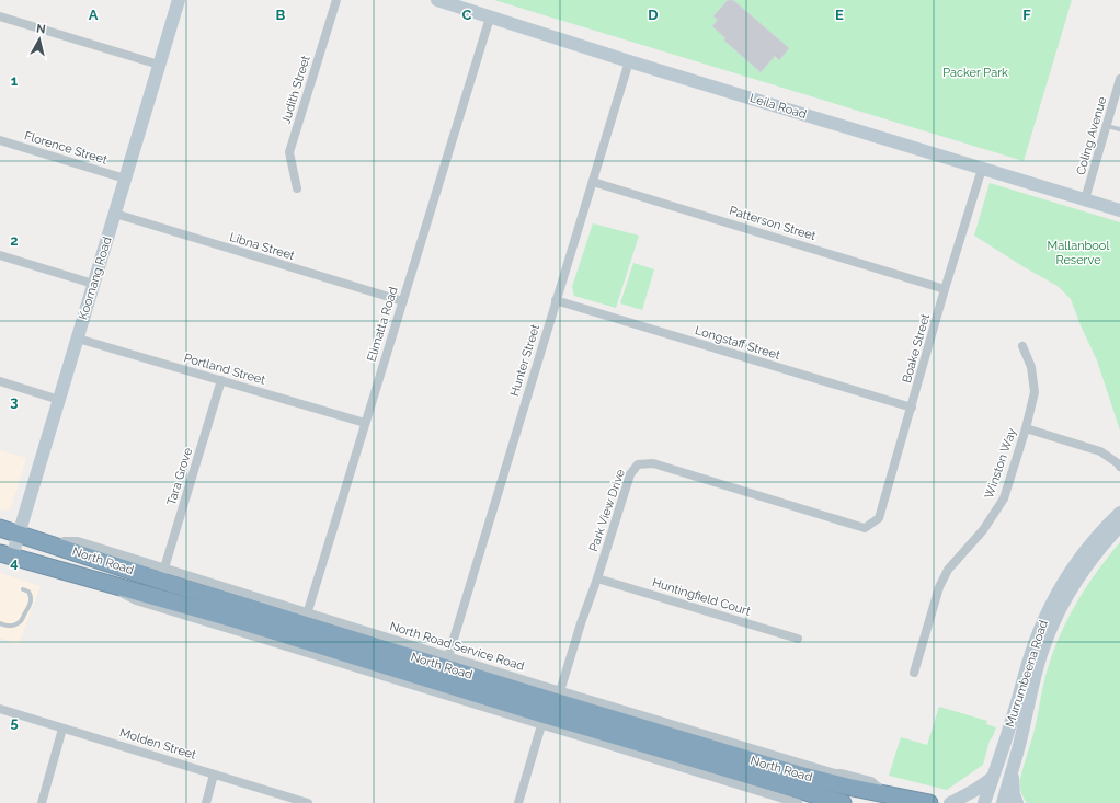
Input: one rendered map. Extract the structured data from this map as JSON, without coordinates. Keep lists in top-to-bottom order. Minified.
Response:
{"streets":{"highway":["North Road"],"street":["Judith Street","Leila Road","Coling Avenue","Florence Street","Patterson Street","Libna Street","Koornang Road","Elimatta Road","Longstaff Street","Boake Street","Hunter Street","Portland Street","Winston Way","Tara Grove","Park View Drive","Huntingfield Court","Murrumbeena Road","Molden Street"]},"crossings":[["Leila Road","Coling Avenue"],["Leila Road","Elimatta Road"],["Leila Road","Boake Street"],["Leila Road","Hunter Street"],["Florence Street","Koornang Road"],["Patterson Street","Boake Street"],["Patterson Street","Hunter Street"],["Libna Street","Koornang Road"],["Libna Street","Elimatta Road"],["Koornang Road","Portland Street"],["Koornang Road","North Road"],["Elimatta Road","Portland Street"],["Elimatta Road","North Road"],["Longstaff Street","Boake Street"],["Longstaff Street","Hunter Street"],["Boake Street","Park View Drive"],["Hunter Street","North Road"],["Portland Street","Tara Grove"],["Tara Grove","North Road"],["Park View Drive","North Road"],["Park View Drive","Huntingfield Court"]],"parks":["Packer Park","Mallanbool Reserve"],"north":"top","grid":{"columns":["A","B","C","D","E","F"],"rows":["1","2","3","4","5"]}}
